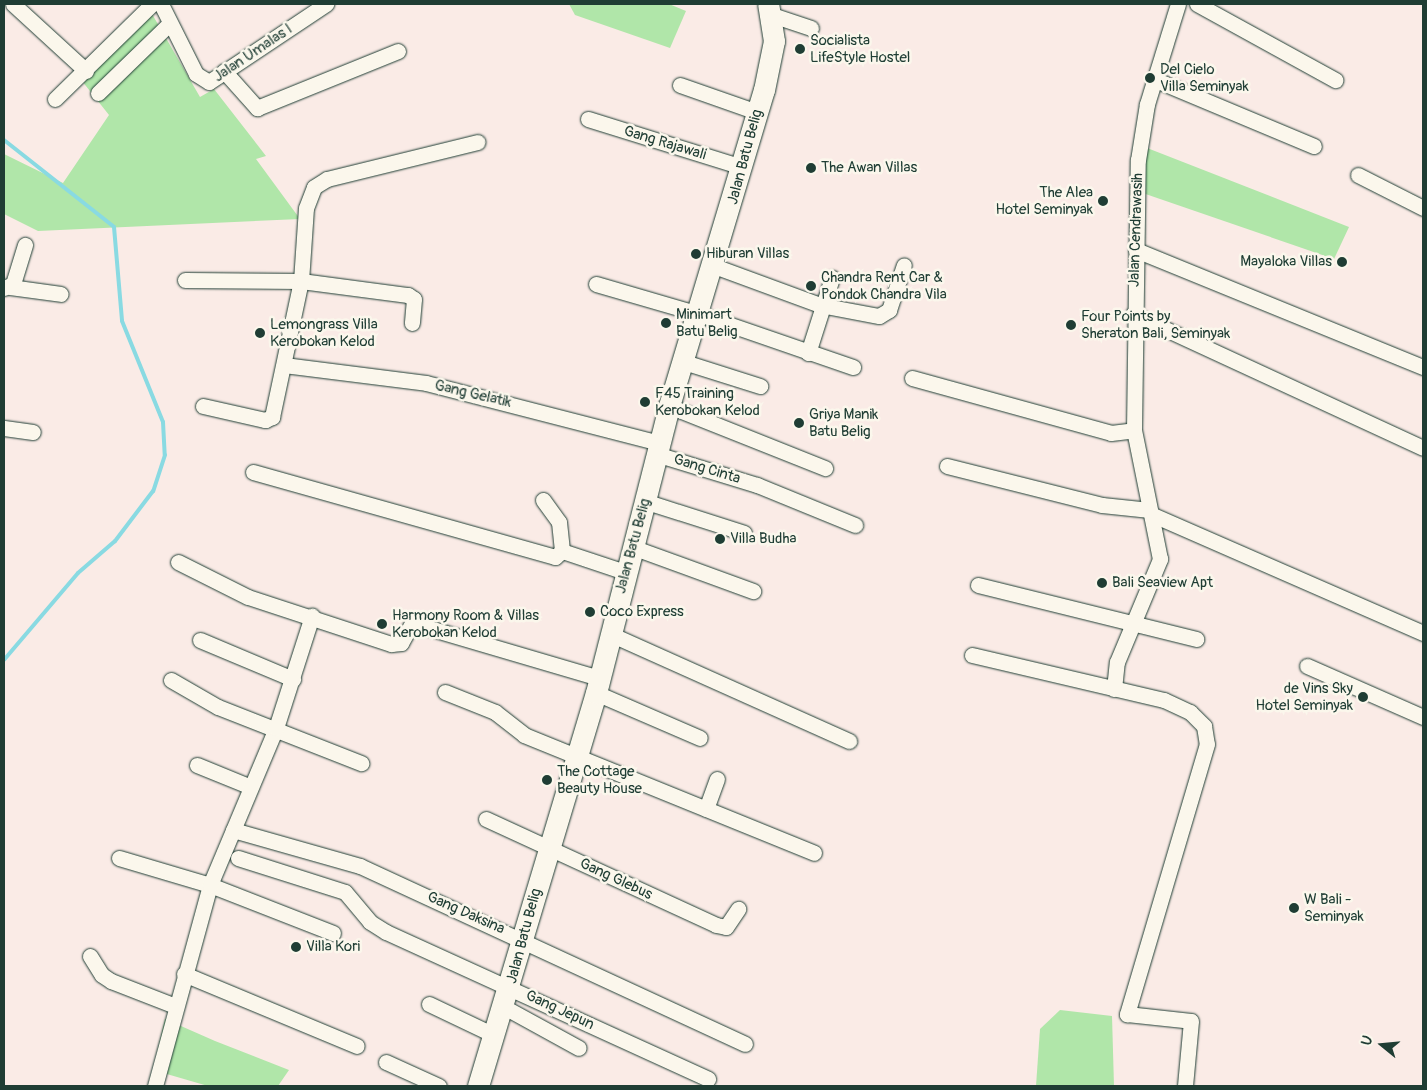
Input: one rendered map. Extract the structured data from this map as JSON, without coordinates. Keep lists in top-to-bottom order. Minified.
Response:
{"streets":{"street":["Jalan Umalas I","Gang Rajawali","Jalan Batu Belig","Jalan Cendrawasih","Gang Gelatik","Gang Cinta","Gang Glebus","Gang Daksina","Gang Jepun"]},"crossings":[["Gang Rajawali","Jalan Batu Belig"],["Jalan Batu Belig","Gang Gelatik"],["Jalan Batu Belig","Gang Cinta"],["Jalan Batu Belig","Gang Glebus"],["Jalan Batu Belig","Gang Daksina"],["Jalan Batu Belig","Gang Jepun"],["Gang Gelatik","Gang Cinta"]],"places":["Socialista LifeStyle Hostel","Del Cielo Villa Seminyak","The Awan Villas","The Alea Hotel Seminyak","Hiburan Villas","Mayaloka Villas","Chandra Rent Car & Pondok Chandra Vila","Minimart Batu Belig","Four Points by Sheraton Bali, Seminyak","Lemongrass Villa Kerobokan Kelod","F45 Training Kerobokan Kelod","Griya Manik Batu Belig","Villa Budha","Bali Seaview Apt","Coco Express","Harmony Room & Villas Kerobokan Kelod","de Vins Sky Hotel Seminyak","The Cottage Beauty House","W Bali - Seminyak","Villa Kori"],"north":"left"}
